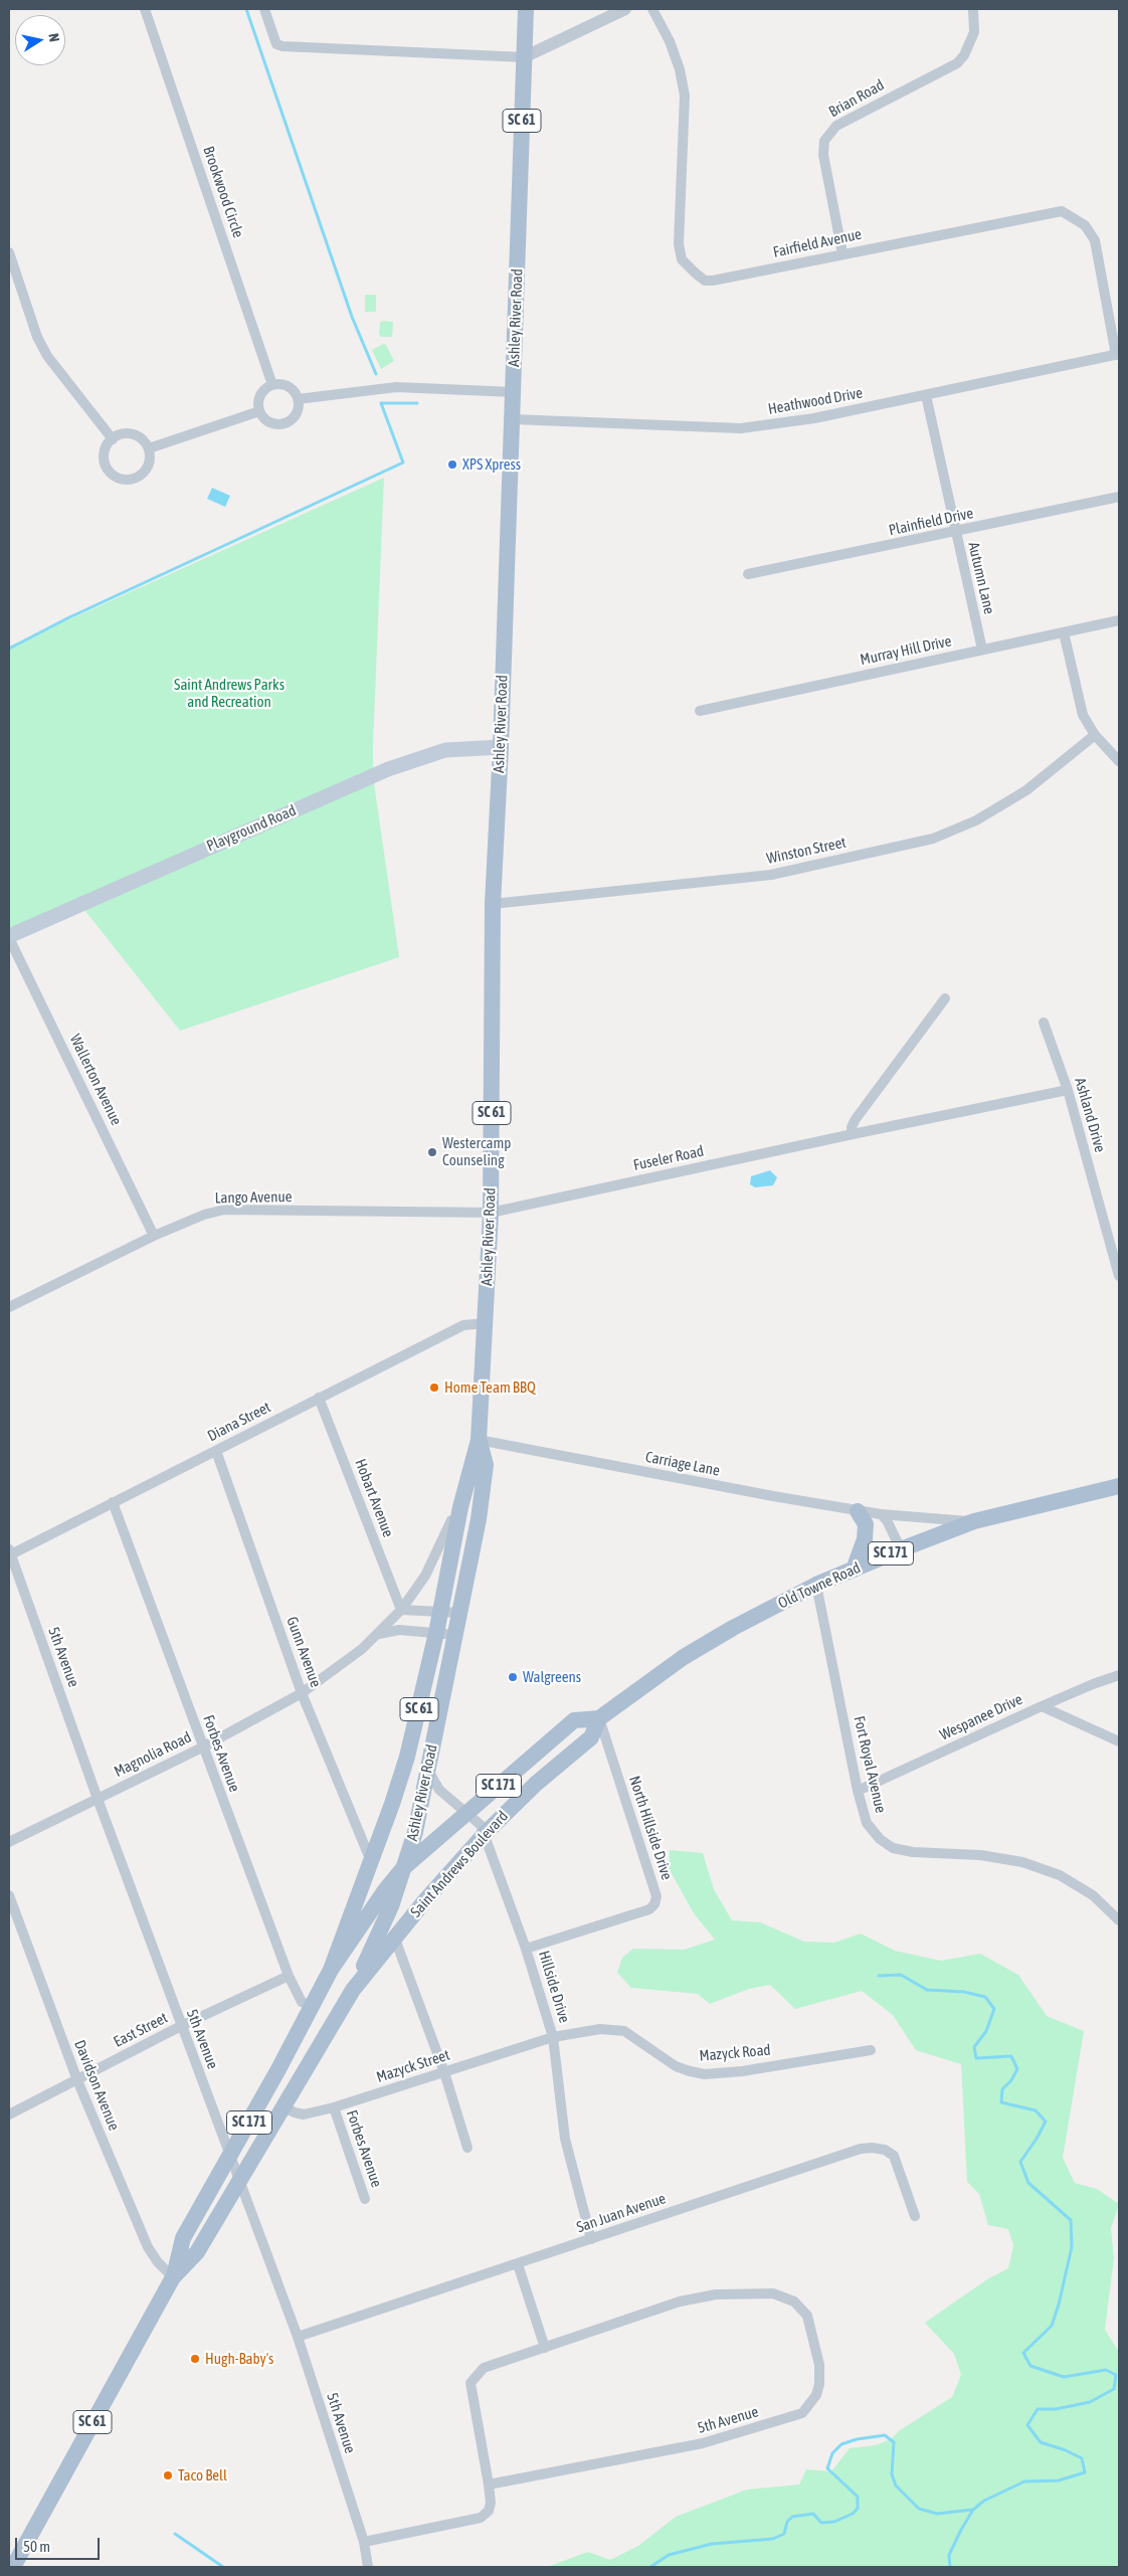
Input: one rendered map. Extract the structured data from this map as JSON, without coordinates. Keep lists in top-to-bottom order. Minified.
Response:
{"streets":{"main road":["SC 61","Ashley River Road","Playground Road","SC 171","Old Towne Road","Saint Andrews Boulevard"],"street":["Brian Road","Brookwood Circle","Fairfield Avenue","Heathwood Drive","Plainfield Drive","Autumn Lane","Murray Hill Drive","Winston Street","Wallerton Avenue","Ashland Drive","Fuseler Road","Lango Avenue","Diana Street","Carriage Lane","Hobart Avenue","Gunn Avenue","5th Avenue","Wespanee Drive","Forbes Avenue","Magnolia Road","Fort Royal Avenue","North Hillside Drive","Hillside Drive","East Street","Mazyck Road","Mazyck Street","Davidson Avenue","San Juan Avenue"]},"crossings":[["Brian Road","Fairfield Avenue"],["Fairfield Avenue","Heathwood Drive"],["Ashley River Road","Heathwood Drive"],["Ashley River Road","Playground Road"],["Ashley River Road","Winston Street"],["Ashley River Road","Fuseler Road"],["Ashley River Road","Lango Avenue"],["Ashley River Road","Diana Street"],["Ashley River Road","Carriage Lane"],["Ashley River Road","Gunn Avenue"],["Ashley River Road","Magnolia Road"],["Ashley River Road","Saint Andrews Boulevard"],["Ashley River Road","Hillside Drive"],["Heathwood Drive","Autumn Lane"],["Plainfield Drive","Autumn Lane"],["Autumn Lane","Murray Hill Drive"],["Playground Road","Wallerton Avenue"],["Wallerton Avenue","Lango Avenue"],["Ashland Drive","Fuseler Road"],["Fuseler Road","Lango Avenue"],["Diana Street","Hobart Avenue"],["Diana Street","Gunn Avenue"],["Diana Street","5th Avenue"],["Diana Street","Forbes Avenue"],["Carriage Lane","Old Towne Road"],["Carriage Lane","Magnolia Road"],["Hobart Avenue","Magnolia Road"],["Old Towne Road","Fort Royal Avenue"],["Old Towne Road","North Hillside Drive"],["Old Towne Road","Saint Andrews Boulevard"],["Gunn Avenue","Magnolia Road"],["5th Avenue","Magnolia Road"],["5th Avenue","Saint Andrews Boulevard"],["5th Avenue","East Street"],["5th Avenue","San Juan Avenue"],["Wespanee Drive","Fort Royal Avenue"],["Forbes Avenue","Magnolia Road"],["Forbes Avenue","Saint Andrews Boulevard"],["Forbes Avenue","East Street"],["Forbes Avenue","Mazyck Street"],["North Hillside Drive","Saint Andrews Boulevard"],["North Hillside Drive","Hillside Drive"],["Saint Andrews Boulevard","Hillside Drive"],["Saint Andrews Boulevard","Mazyck Street"],["Saint Andrews Boulevard","Davidson Avenue"],["Hillside Drive","Mazyck Road"],["Hillside Drive","Mazyck Street"],["Hillside Drive","San Juan Avenue"],["East Street","Davidson Avenue"],["Mazyck Road","Mazyck Street"]],"parks":["Saint Andrews Parks and Recreation"],"places":["XPS Xpress","Westercamp Counseling","Home Team BBQ","Walgreens","Hugh-Baby's","Taco Bell"],"scale_bar":"50 m","north":"right"}
